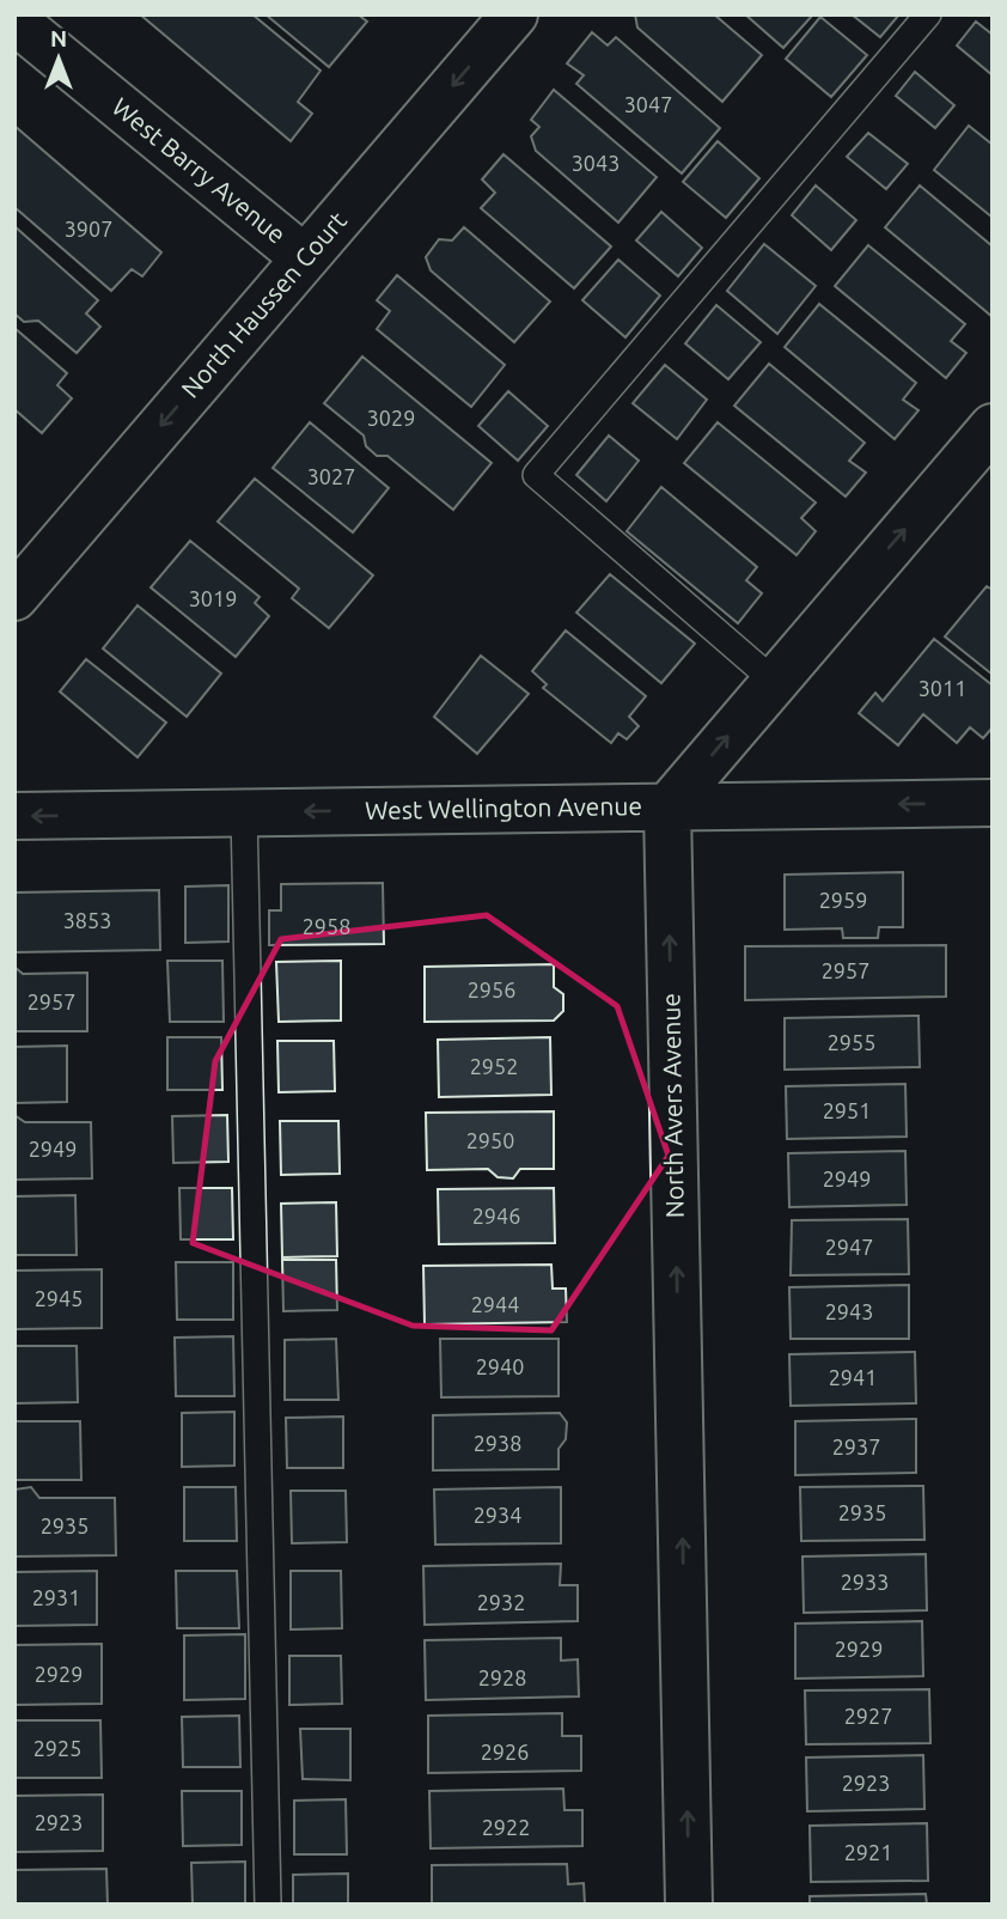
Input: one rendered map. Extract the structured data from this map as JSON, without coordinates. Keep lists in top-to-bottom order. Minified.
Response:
{"streets":{"street":["West Barry Avenue","North Haussen Court","West Wellington Avenue","North Avers Avenue"]},"crossings":[["West Barry Avenue","North Haussen Court"],["West Wellington Avenue","North Avers Avenue"]],"one_way":["North Haussen Court","West Wellington Avenue","North Avers Avenue"],"house_numbers":["3047","3043","3907","3029","3027","3019","3011","2959","3853","2958","2957","2956","2957","2955","2952","2951","2950","2949","2949","2946","2947","2945","2944","2943","2940","2941","2938","2937","2935","2934","2935","2933","2931","2932","2929","2929","2928","2927","2925","2926","2923","2923","2922","2921"],"north":"top"}
